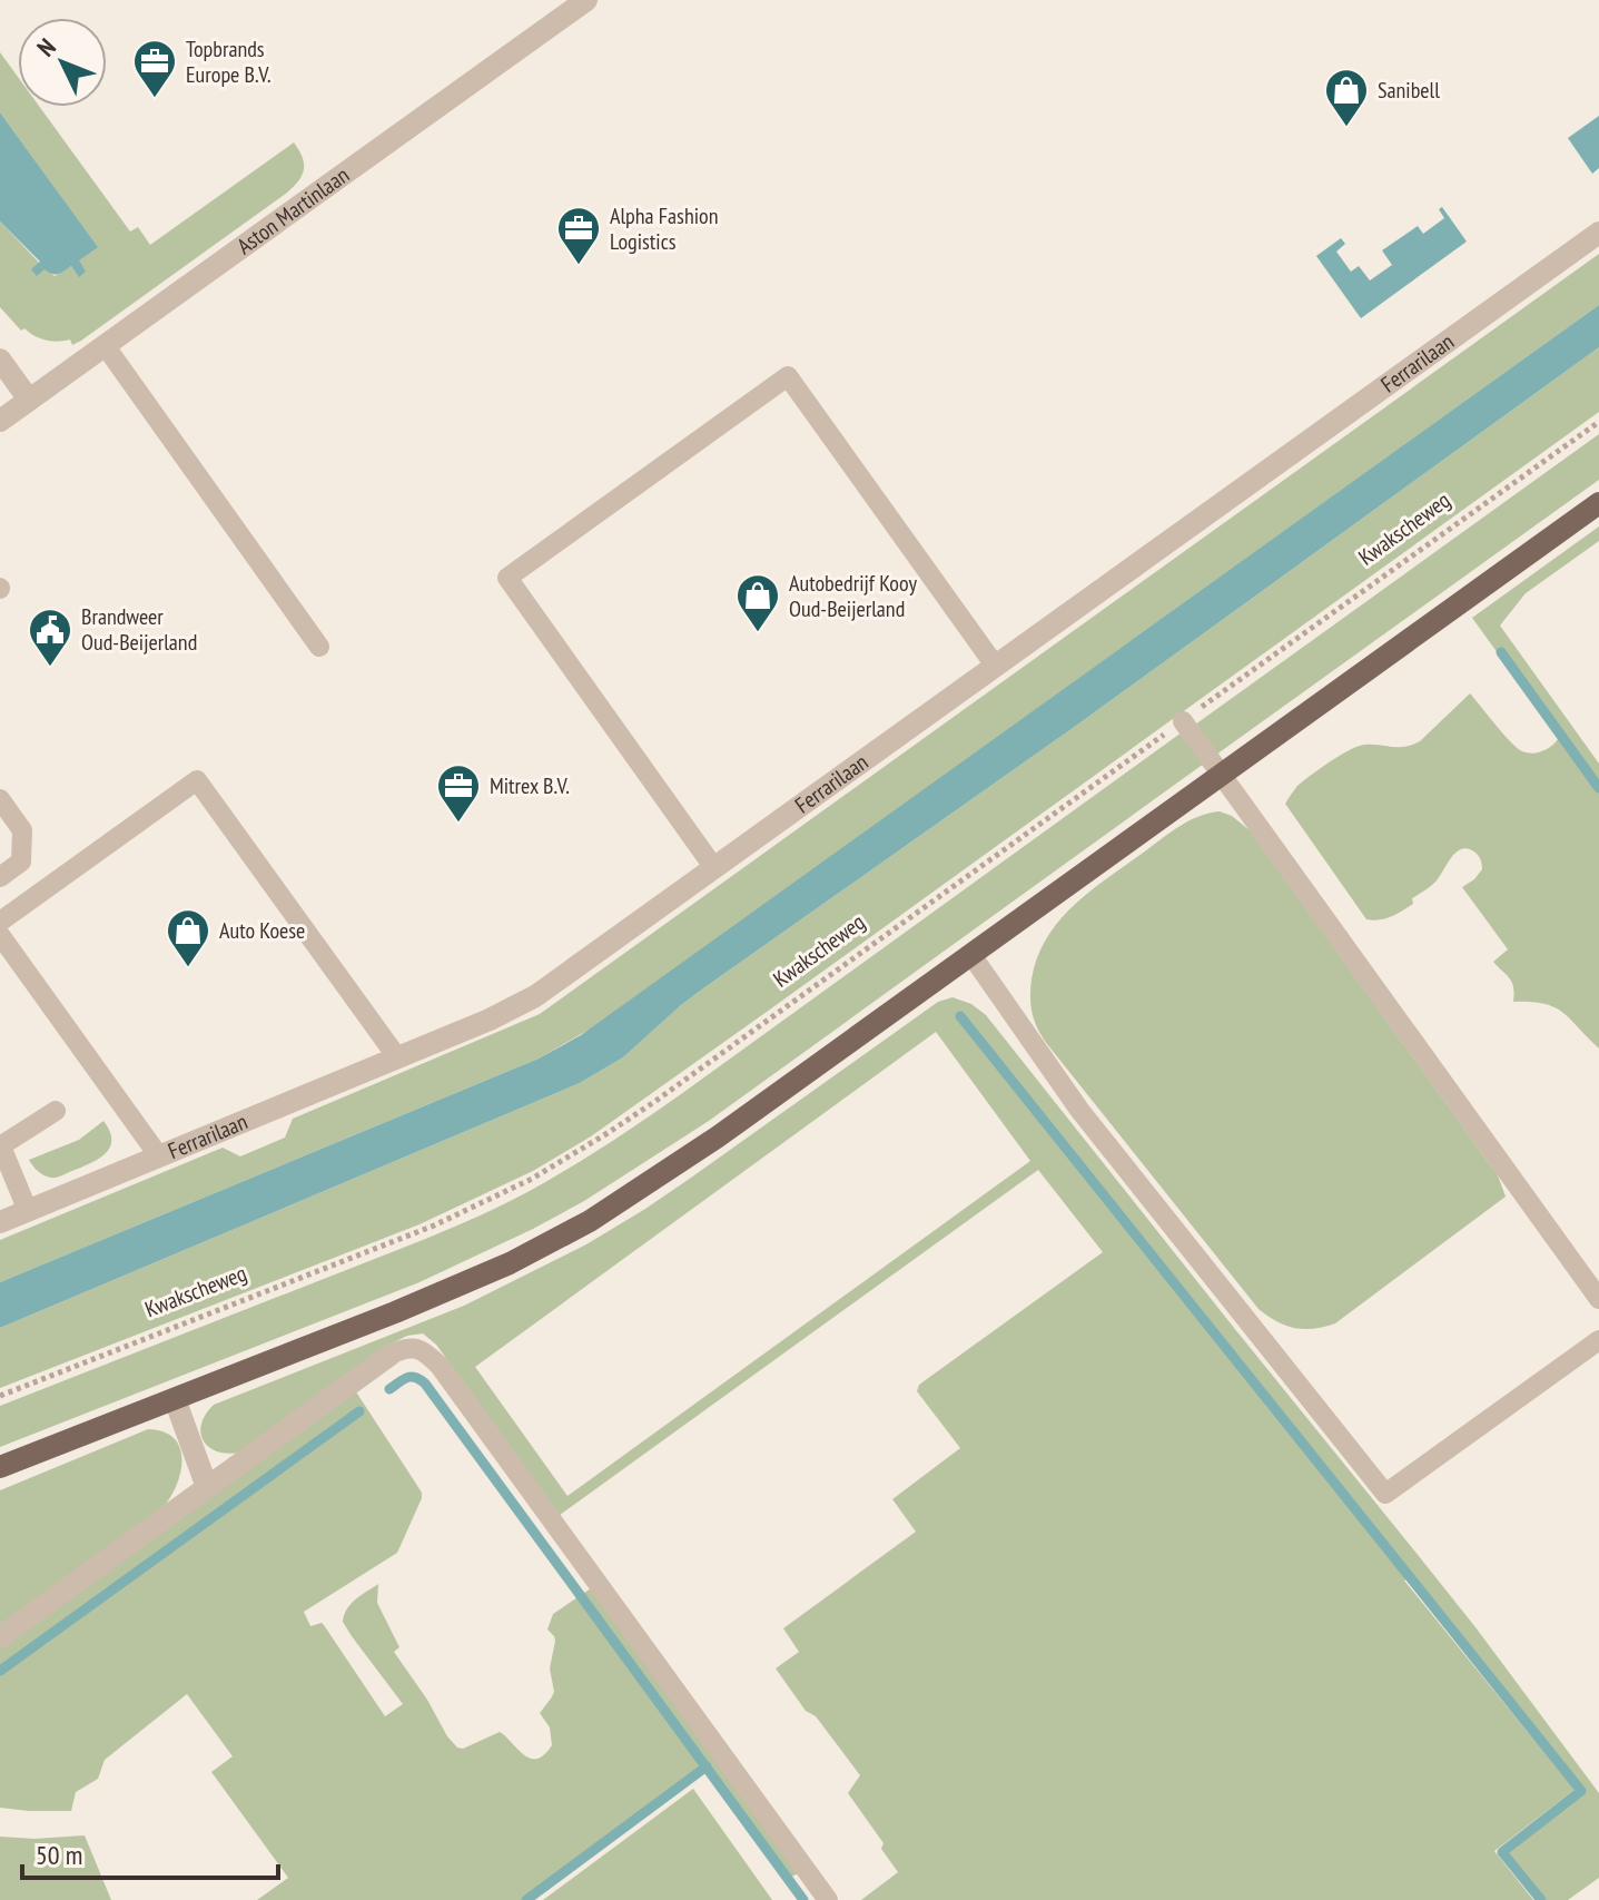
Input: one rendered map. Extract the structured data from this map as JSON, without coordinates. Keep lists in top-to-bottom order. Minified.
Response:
{"streets":{"street":["Aston Martinlaan","Ferrarilaan"],"path":["Kwakscheweg"]},"places":{"office":["Topbrands Europe B.V.","Alpha Fashion Logistics","Mitrex B.V."],"shop":["Sanibell","Autobedrijf Kooy Oud-Beijerland","Auto Koese"],"public building":["Brandweer Oud-Beijerland"]},"scale_bar":"50 m","north":"top left"}
